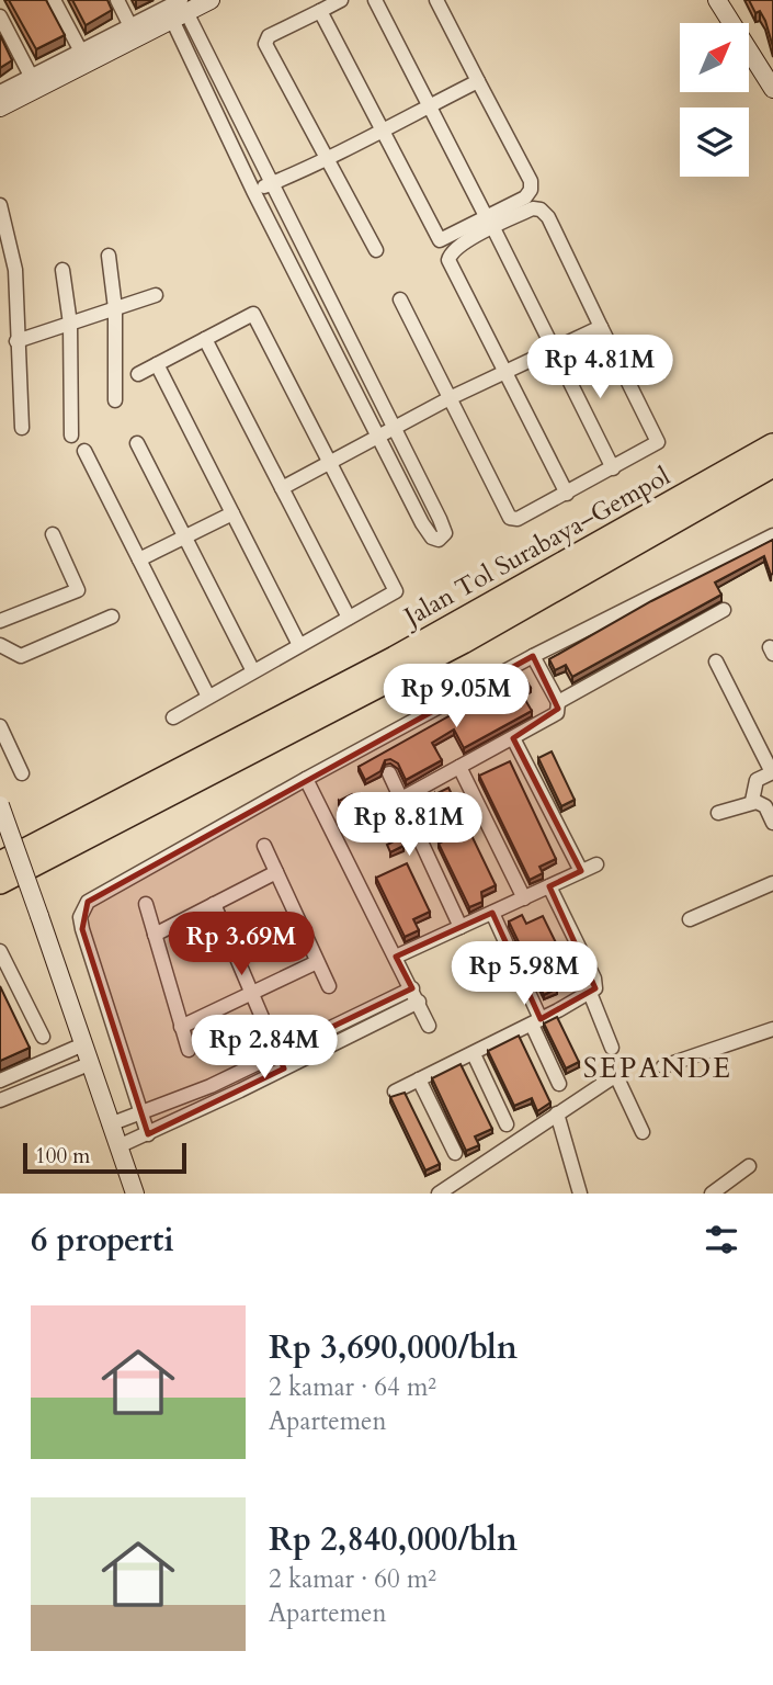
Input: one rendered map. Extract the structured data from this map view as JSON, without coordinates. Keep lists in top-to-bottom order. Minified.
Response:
{"streets":{"highway":["Jalan Tol Surabaya–Gempol"]},"districts":["SEPANDE"],"scale_bar":"100 m","north":"top right","page":{"price":["Rp 4.81M","Rp 9.05M","Rp 8.81M","Rp 3.69M","Rp 5.98M","Rp 2.84M"],"scale":"100 m","heading":"6 properti","list":[{"name":"Rp 3,690,000/bln","note":"2 kamar · 64 m² · Apartemen"},{"name":"Rp 2,840,000/bln","note":"2 kamar · 60 m² · Apartemen"}]}}
